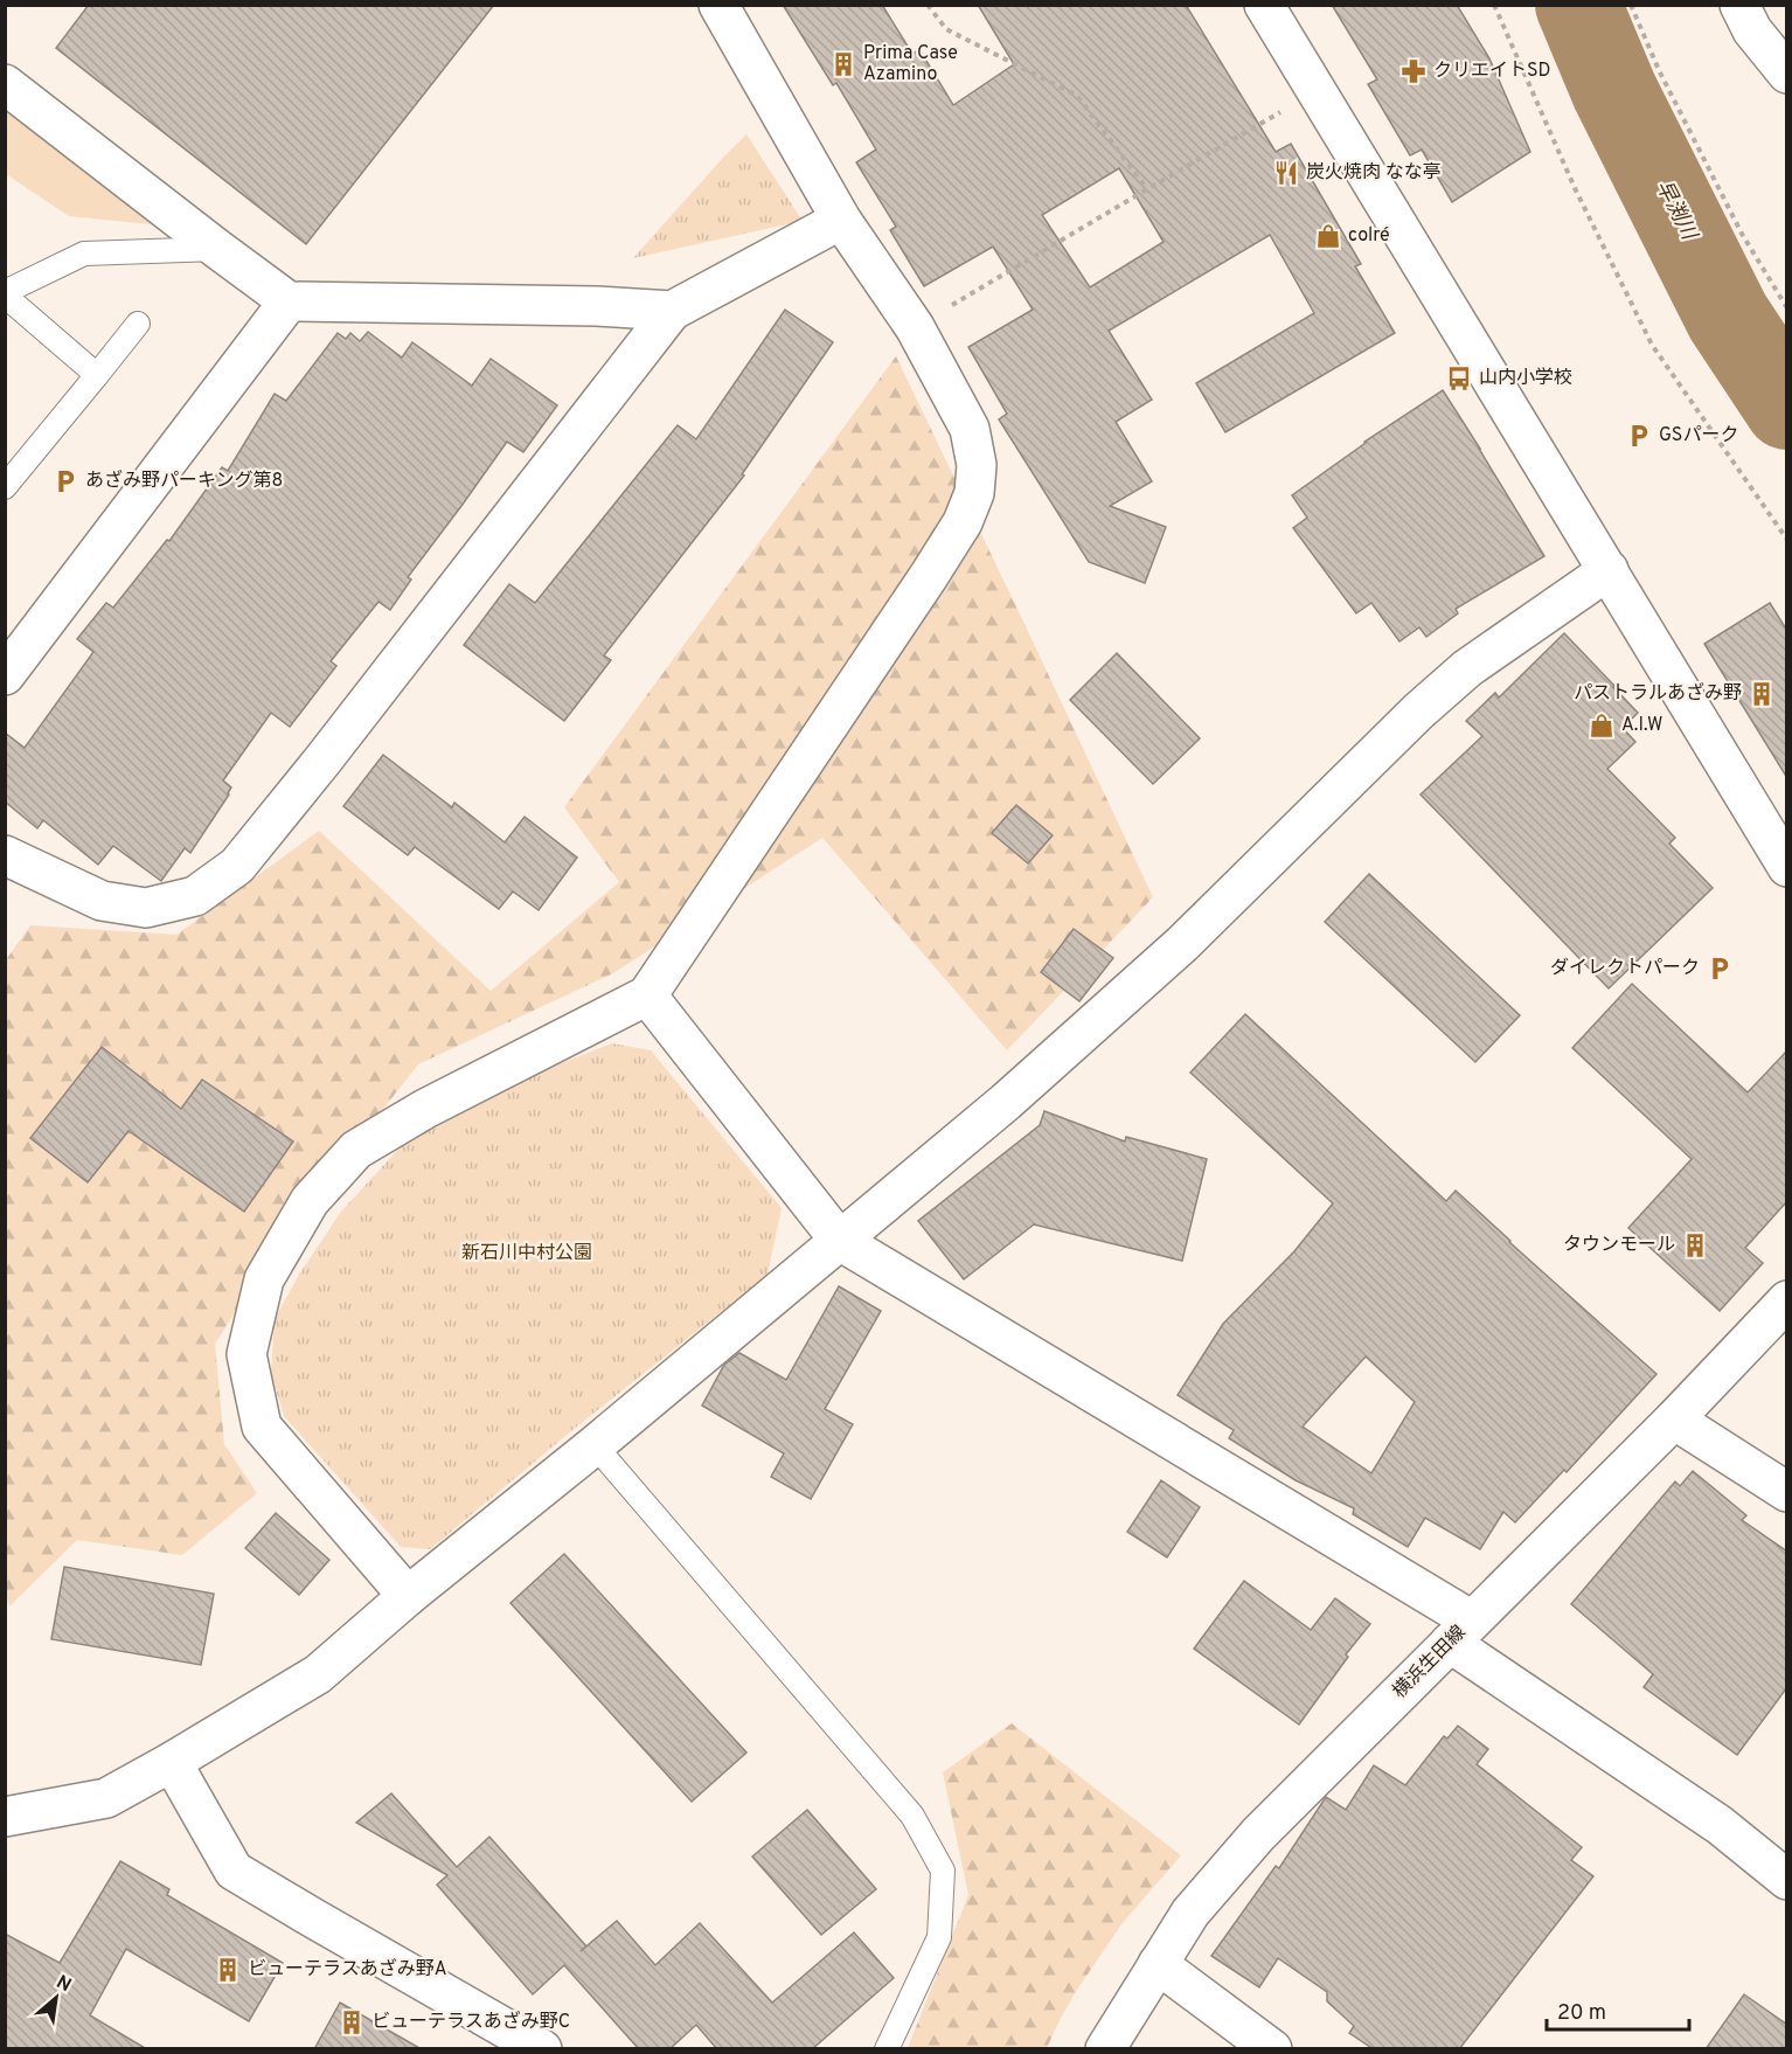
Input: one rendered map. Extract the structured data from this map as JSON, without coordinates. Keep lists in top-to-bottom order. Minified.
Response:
{"streets":{"street":["横浜生田線"]},"water":["早渕川"],"parks":["新石川中村公園"],"places":{"building":["Prima Case Azamino","パストラルあざみ野","タウンモール","ビューテラスあざみ野A","ビューテラスあざみ野C"],"pharmacy":["クリエイトSD"],"restaurant":["炭火焼肉 なな亭"],"shop":["colré","A.I.W"],"bus stop":["山内小学校"],"parking":["GSパーク","あざみ野パーキング第8","ダイレクトパーク"]},"scale_bar":"20 m","north":"top right"}
